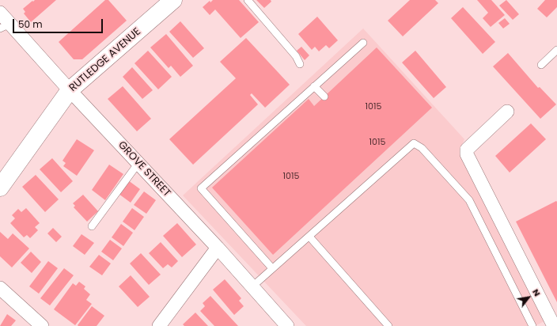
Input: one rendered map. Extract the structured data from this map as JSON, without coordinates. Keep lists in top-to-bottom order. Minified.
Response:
{"streets":{"main road":["RUTLEDGE AVENUE"],"street":["GROVE STREET"]},"crossings":[["RUTLEDGE AVENUE","GROVE STREET"]],"house_numbers":["1015","1015","1015"],"scale_bar":"50 m","north":"top right"}
